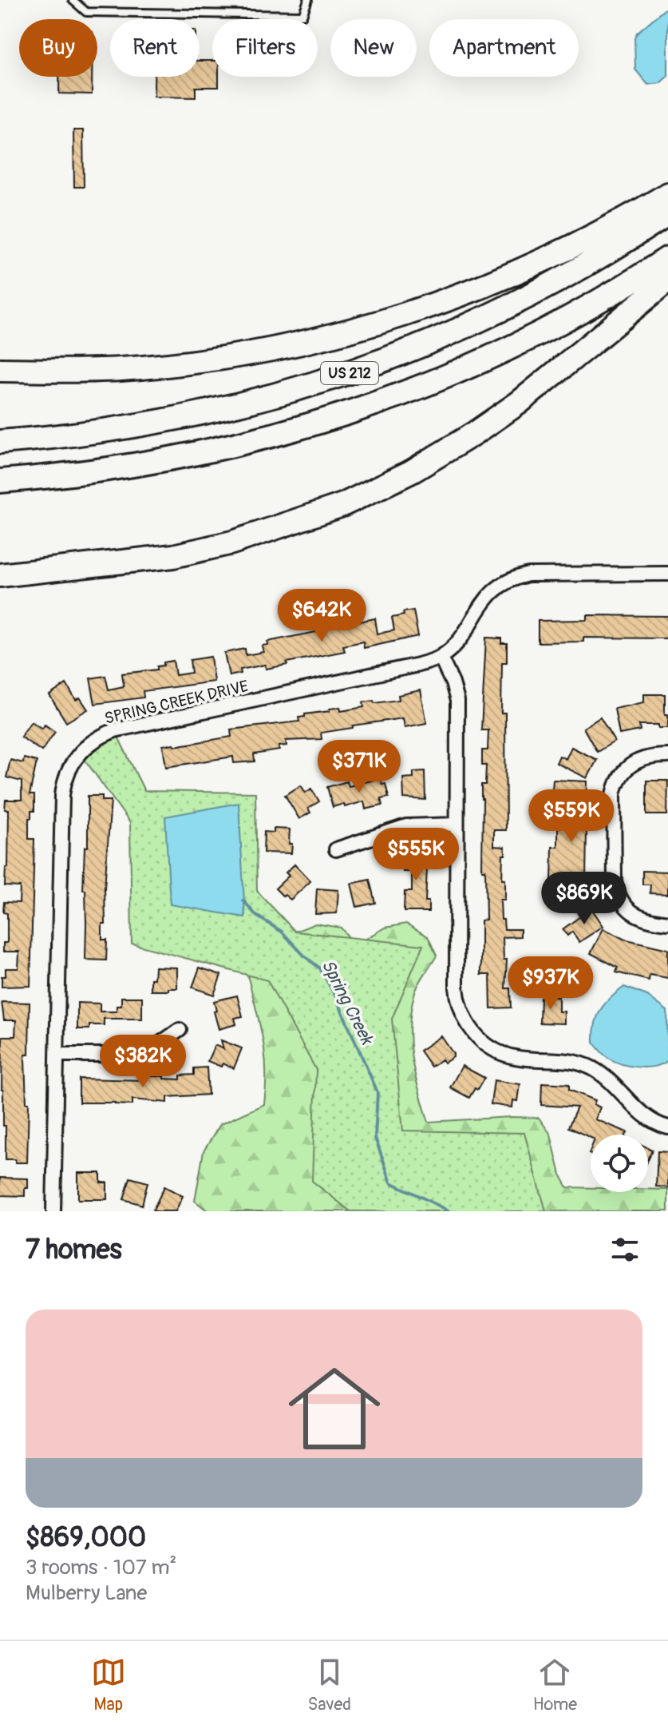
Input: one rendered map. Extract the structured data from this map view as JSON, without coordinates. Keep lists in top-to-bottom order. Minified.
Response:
{"streets":{"highway":["US 212"],"street":["SPRING CREEK DRIVE"]},"water":["Spring Creek"],"page":{"chip":["Buy","Rent","Filters","New","Apartment"],"price":["$642K","$371K","$559K","$555K","$869K","$937K","$382K"],"heading":"7 homes","list":[{"name":"$869,000","note":"3 rooms · 107 m² · Mulberry Lane"}],"tabs":["Map","Saved","Home"]}}
